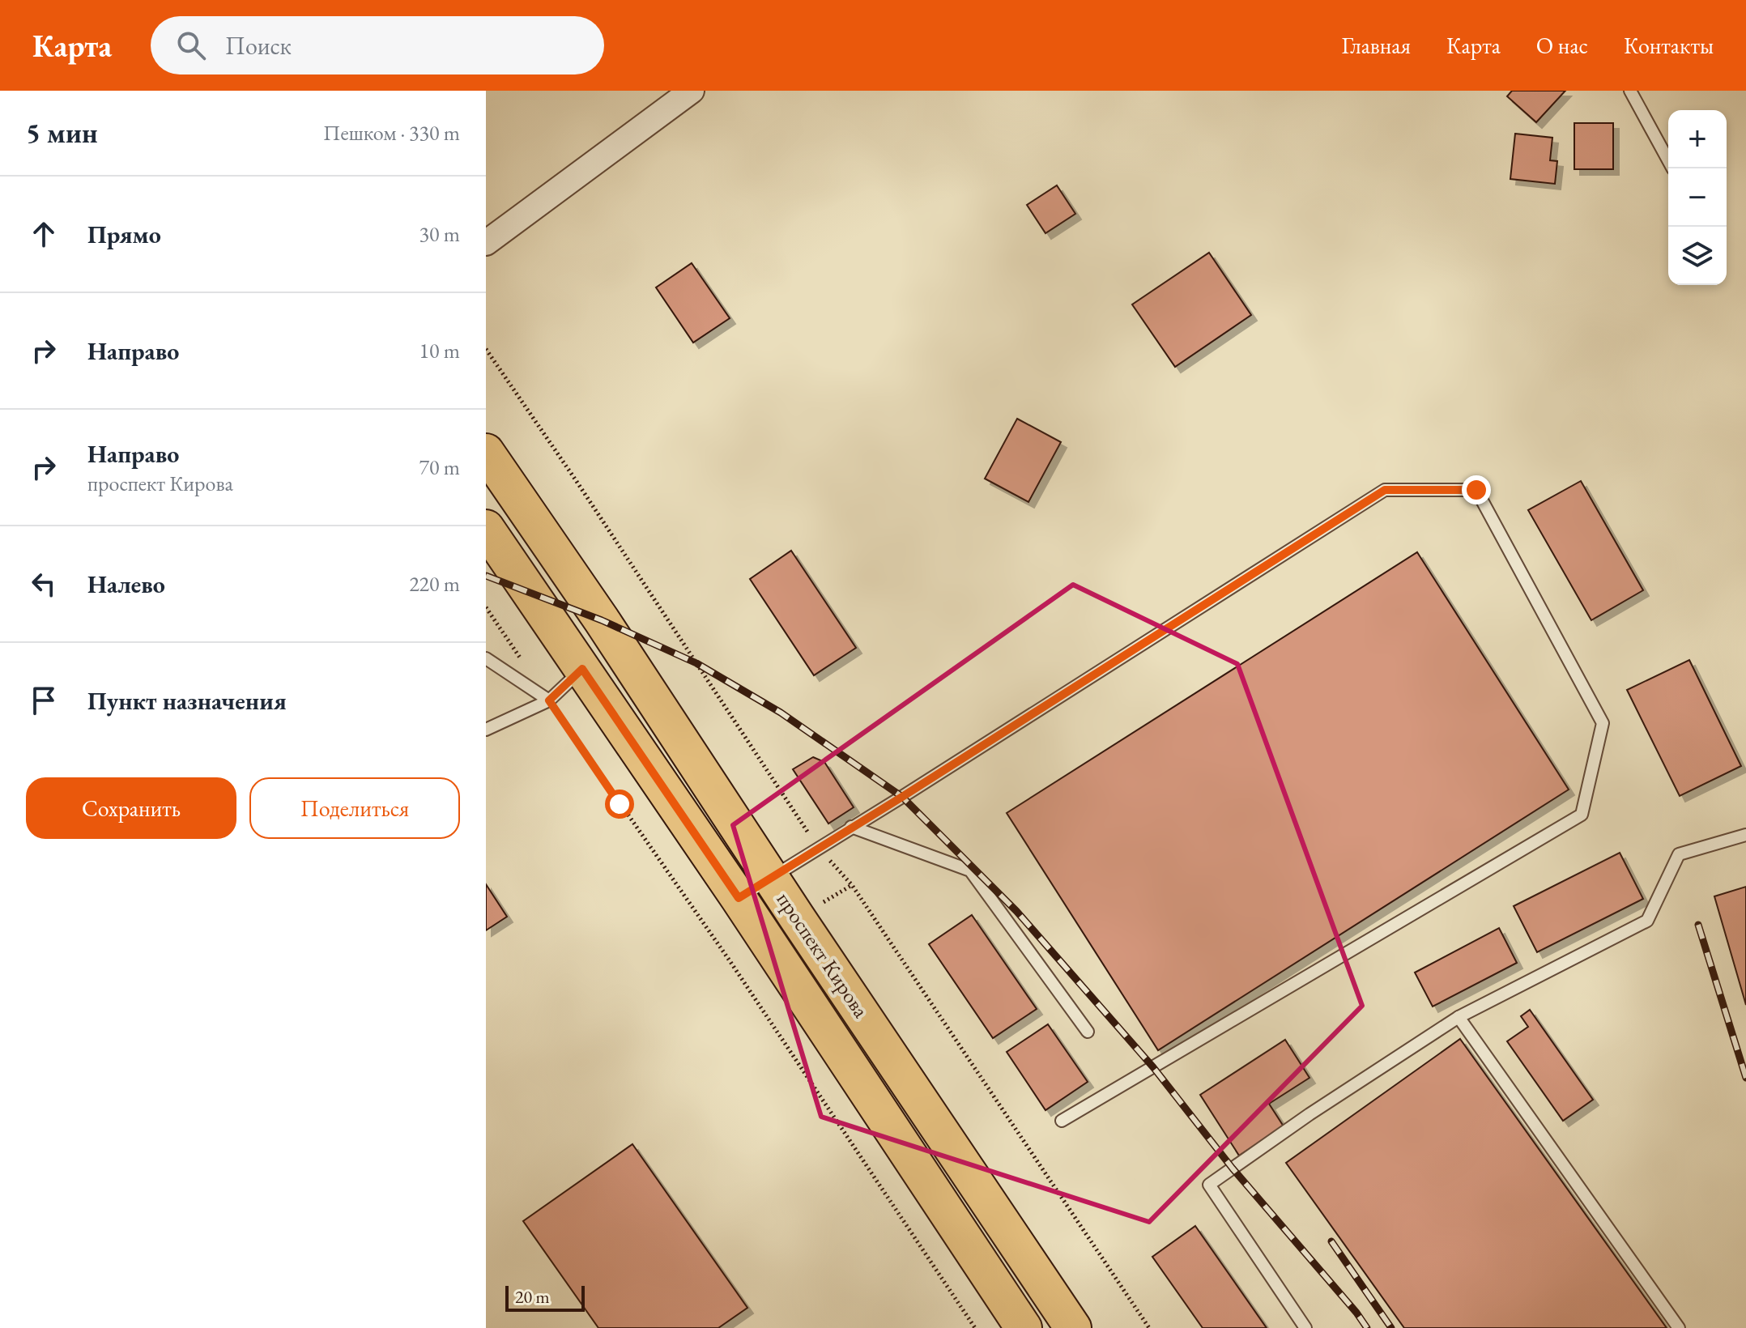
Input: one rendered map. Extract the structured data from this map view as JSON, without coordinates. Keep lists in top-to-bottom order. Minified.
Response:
{"streets":{"main road":["проспект Кирова"]},"scale_bar":"20 m","page":{"header":"Карта","search":"Поиск","nav":["Главная","Карта","О нас","Контакты"],"heading":["5 мин","Пешком · 330 m"],"map_buttons":["+","−"],"list":[["Прямо","30 m"],["Направо","10 m"],["Направо","проспект Кирова","70 m"],["Налево","220 m"],"Пункт назначения"],"buttons":["Сохранить","Поделиться"],"scale":"20 m"}}
